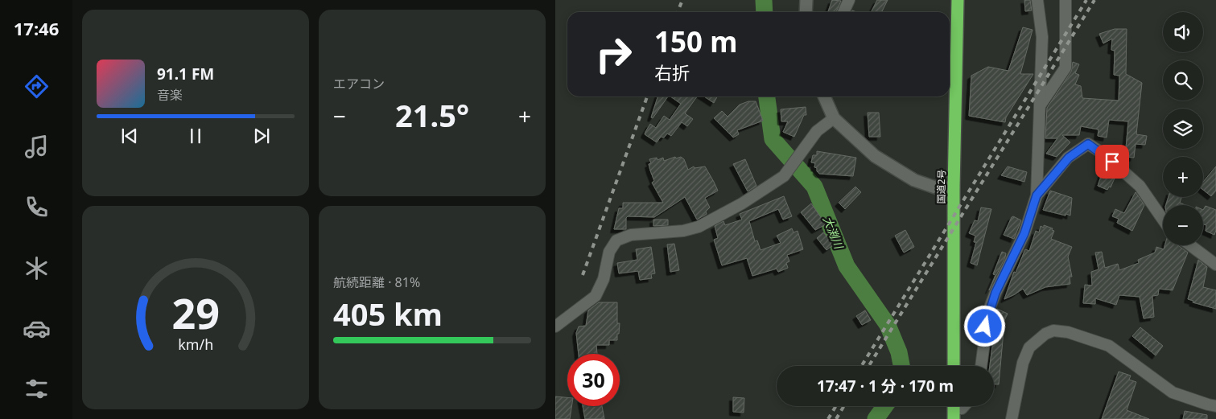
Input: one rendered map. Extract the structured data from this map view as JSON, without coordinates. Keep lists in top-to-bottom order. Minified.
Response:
{"streets":{"highway":["国道2号"]},"water":["大渕川"],"page":{"tabs":"17:46","tile":["エアコン",["航続距離 · 81%","405 km"]],"map_buttons":["+","−"],"turn":["150 m","右折"],"song":["91.1 FM","音楽"],"heat":["−","21.5°","+"],"limit":"30","trip":"17:47 · 1 分 · 170 m","gauge":["29","km/h"]}}
